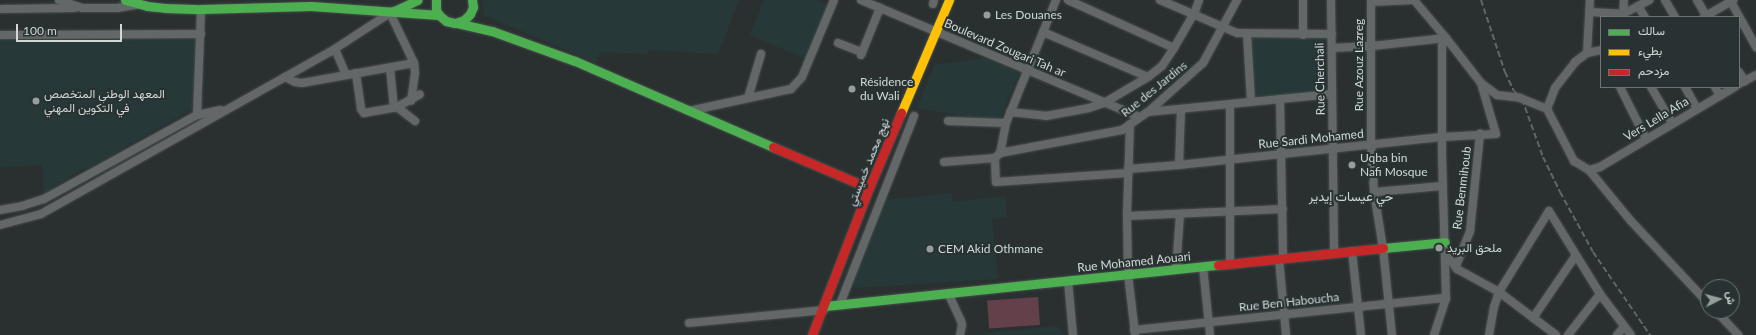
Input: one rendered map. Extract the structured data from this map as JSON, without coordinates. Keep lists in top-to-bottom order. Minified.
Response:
{"streets":{"street":["Boulevard Zougari Tah ar","Rue Azouz Lazreg","Rue Cherchali","Rue des Jardins","Vers Lella Afia","Rue Sardi Mohamed","نهج محمد خميستي","Rue Benmihoub","Rue Mohamed Aouari","Rue Ben Haboucha"]},"crossings":[["Boulevard Zougari Tah ar","Rue des Jardins"],["Boulevard Zougari Tah ar","نهج محمد خميستي"],["Rue Azouz Lazreg","Rue Sardi Mohamed"],["Rue Azouz Lazreg","Rue Mohamed Aouari"],["Rue Azouz Lazreg","Rue Ben Haboucha"],["Rue Cherchali","Rue Sardi Mohamed"],["Rue Cherchali","Rue Mohamed Aouari"],["Rue des Jardins","Rue Sardi Mohamed"],["Rue Sardi Mohamed","Rue Benmihoub"],["نهج محمد خميستي","Rue Mohamed Aouari"]],"districts":["حي عيسات إيدير"],"places":["Les Douanes","Résidence du Wali","المعهد الوطني المتخصص في التكوين المهني","Uqba bin Nafi Mosque","ملحق البريد","CEM Akid Othmane"],"legend":["سالك","بطيء","مزدحم"],"scale_bar":"100 m","north":"right"}
